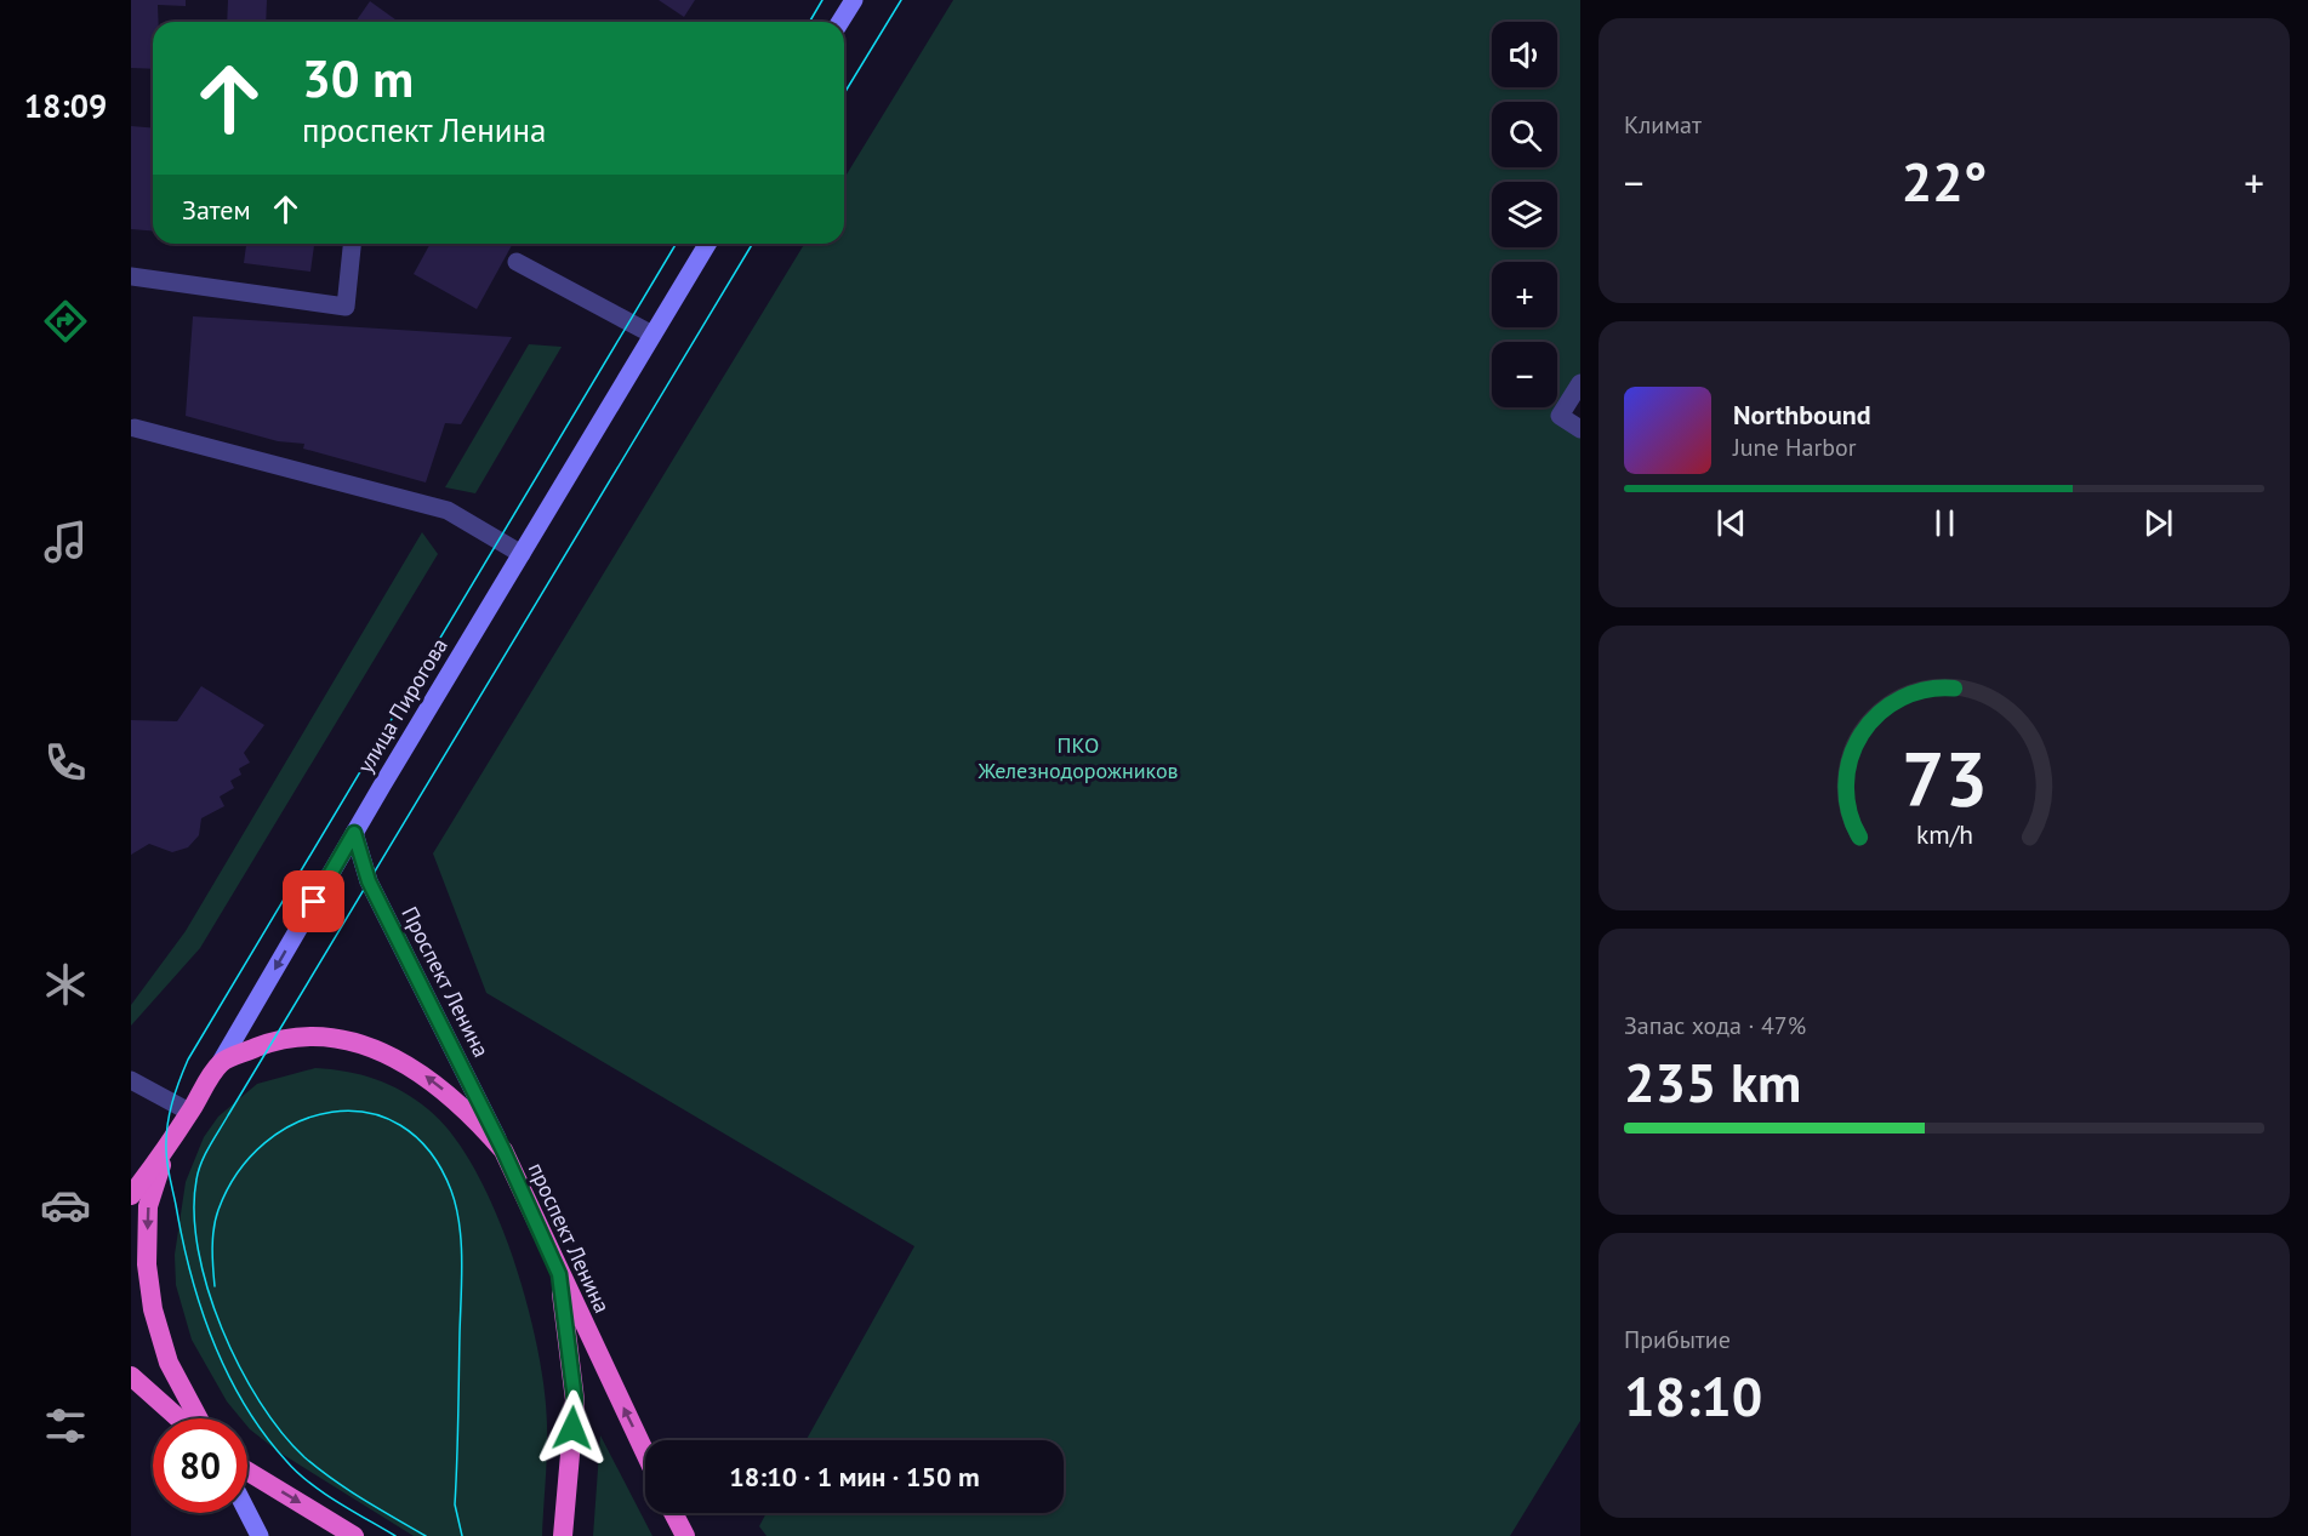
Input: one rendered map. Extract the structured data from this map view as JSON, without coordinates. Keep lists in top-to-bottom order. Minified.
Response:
{"streets":{"highway":["улица Пирогова","проспект Ленина"],"main road":["Проспект Ленина"]},"crossings":[["улица Пирогова","Проспект Ленина"],["улица Пирогова","проспект Ленина"],["Проспект Ленина","проспект Ленина"]],"one_way":["проспект Ленина"],"parks":["ПКО Железнодорожников"],"page":{"tabs":"18:09","tile":["Климат",["Запас хода · 47%","235 km"],["Прибытие","18:10"]],"map_buttons":["+","−"],"turn":["30 m","проспект Ленина"],"heat":["−","22°","+"],"then":"Затем","song":["Northbound","June Harbor"],"limit":"80","trip":"18:10 · 1 мин · 150 m","gauge":["73","km/h"]}}
